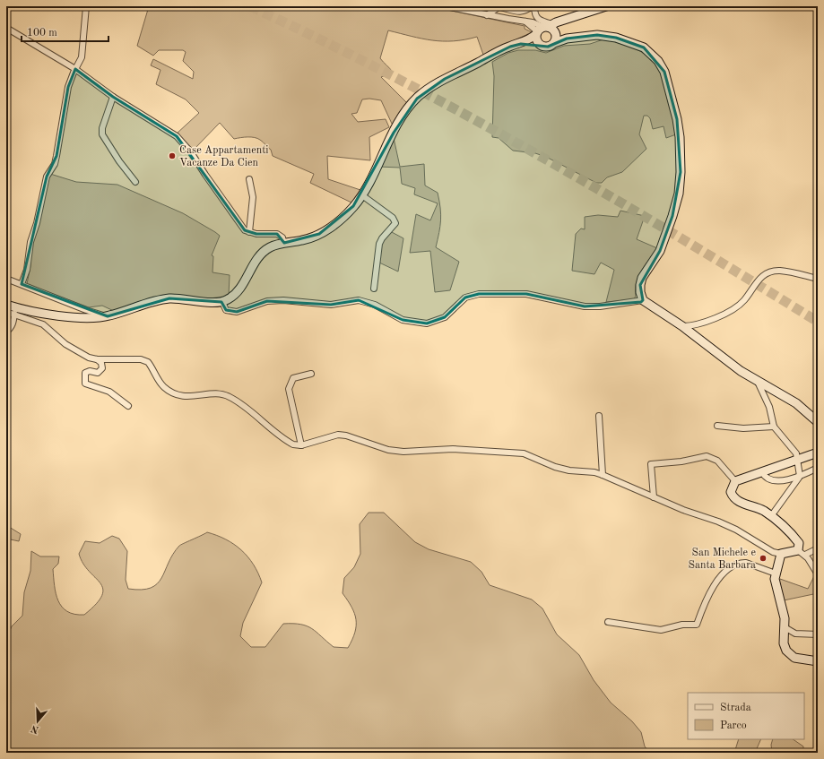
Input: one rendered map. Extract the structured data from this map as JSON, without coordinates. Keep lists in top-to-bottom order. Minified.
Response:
{"places":["Case Appartamenti Vacanze Da Cien","San Michele e Santa Barbara"],"legend":["Strada","Parco"],"scale_bar":"100 m","north":"bottom"}
